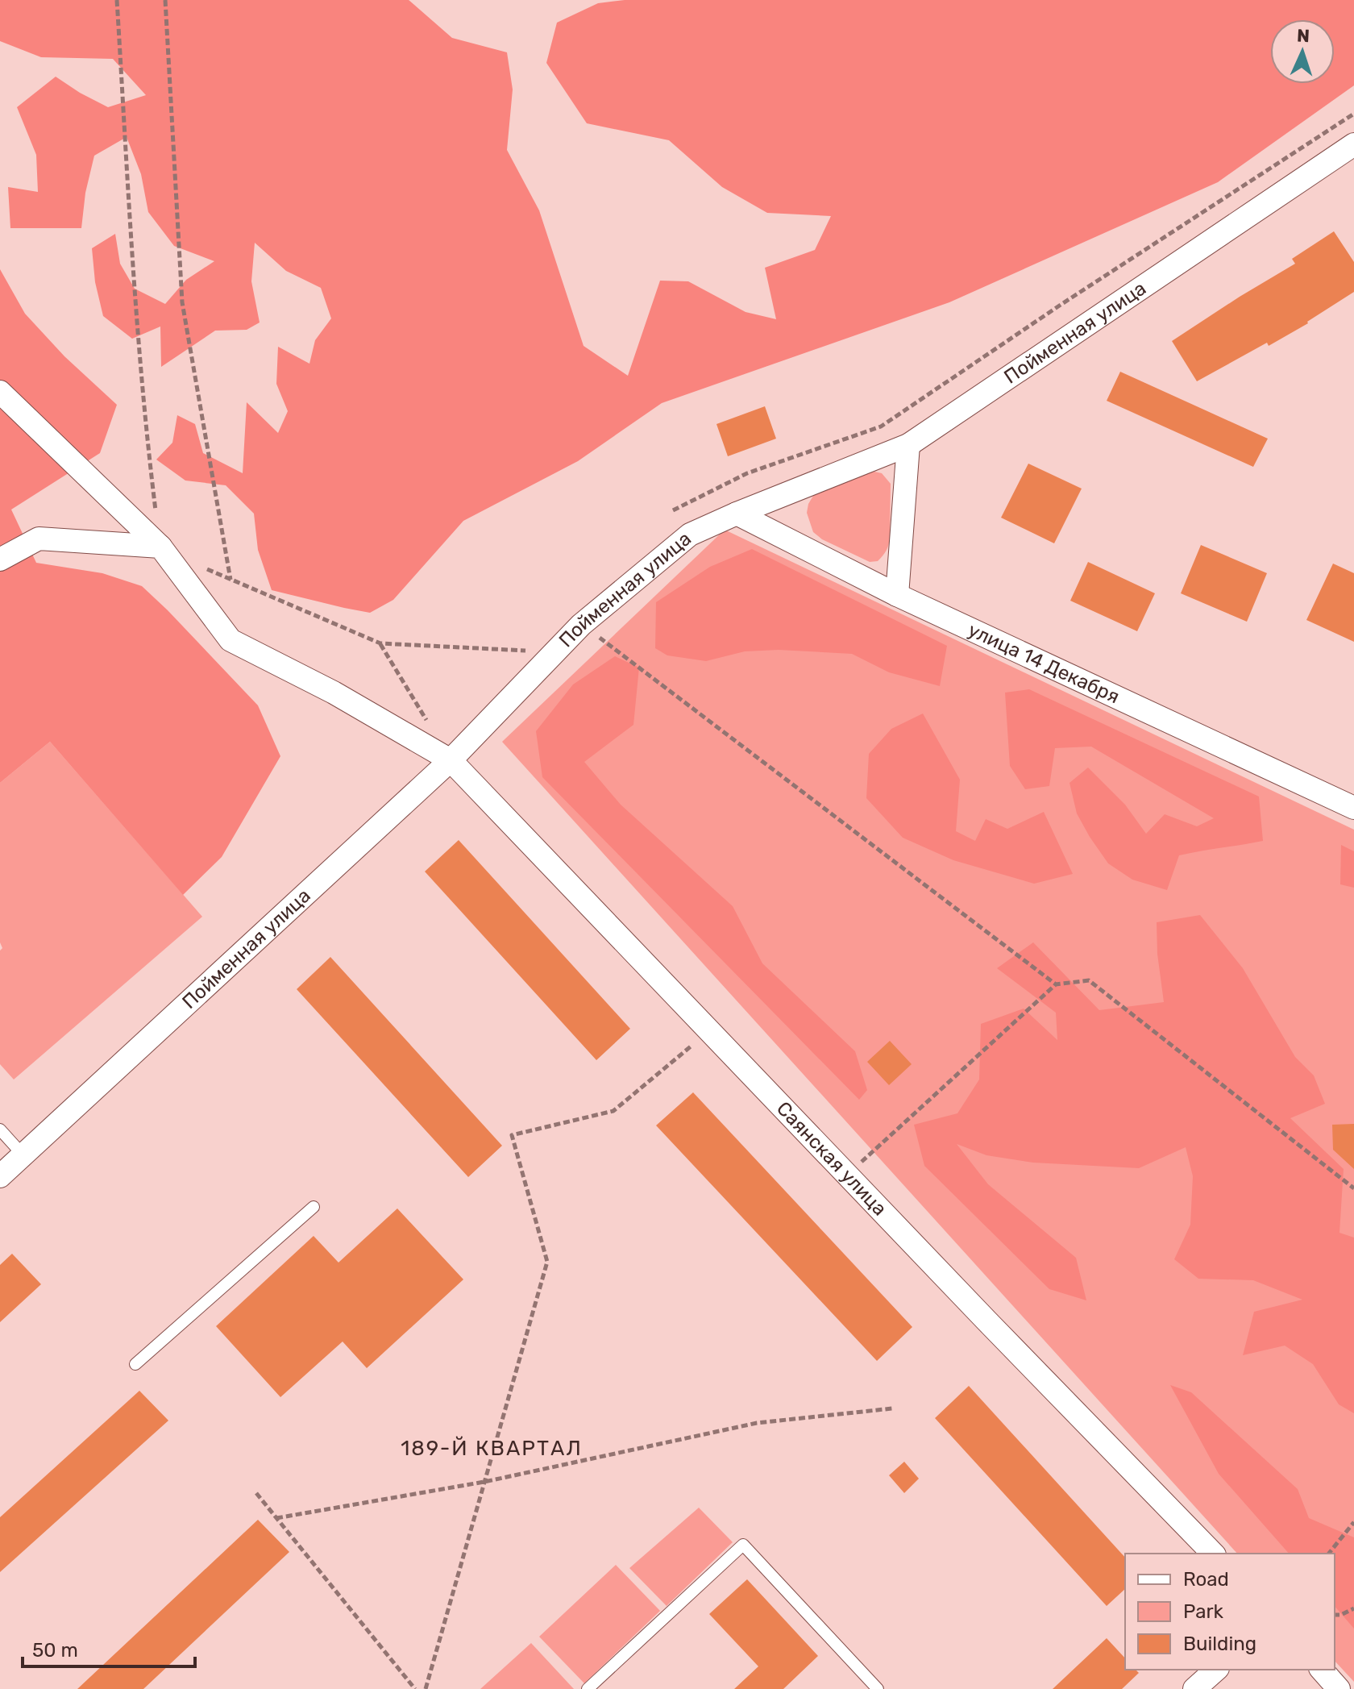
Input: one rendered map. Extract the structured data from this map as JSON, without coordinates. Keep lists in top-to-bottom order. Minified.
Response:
{"streets":{"street":["Пойменная улица","улица 14 Декабря","Саянская улица"]},"crossings":[["Пойменная улица","улица 14 Декабря"],["Пойменная улица","Саянская улица"]],"districts":["189-Й КВАРТАЛ"],"legend":["Road","Park","Building"],"scale_bar":"50 m","north":"top"}
